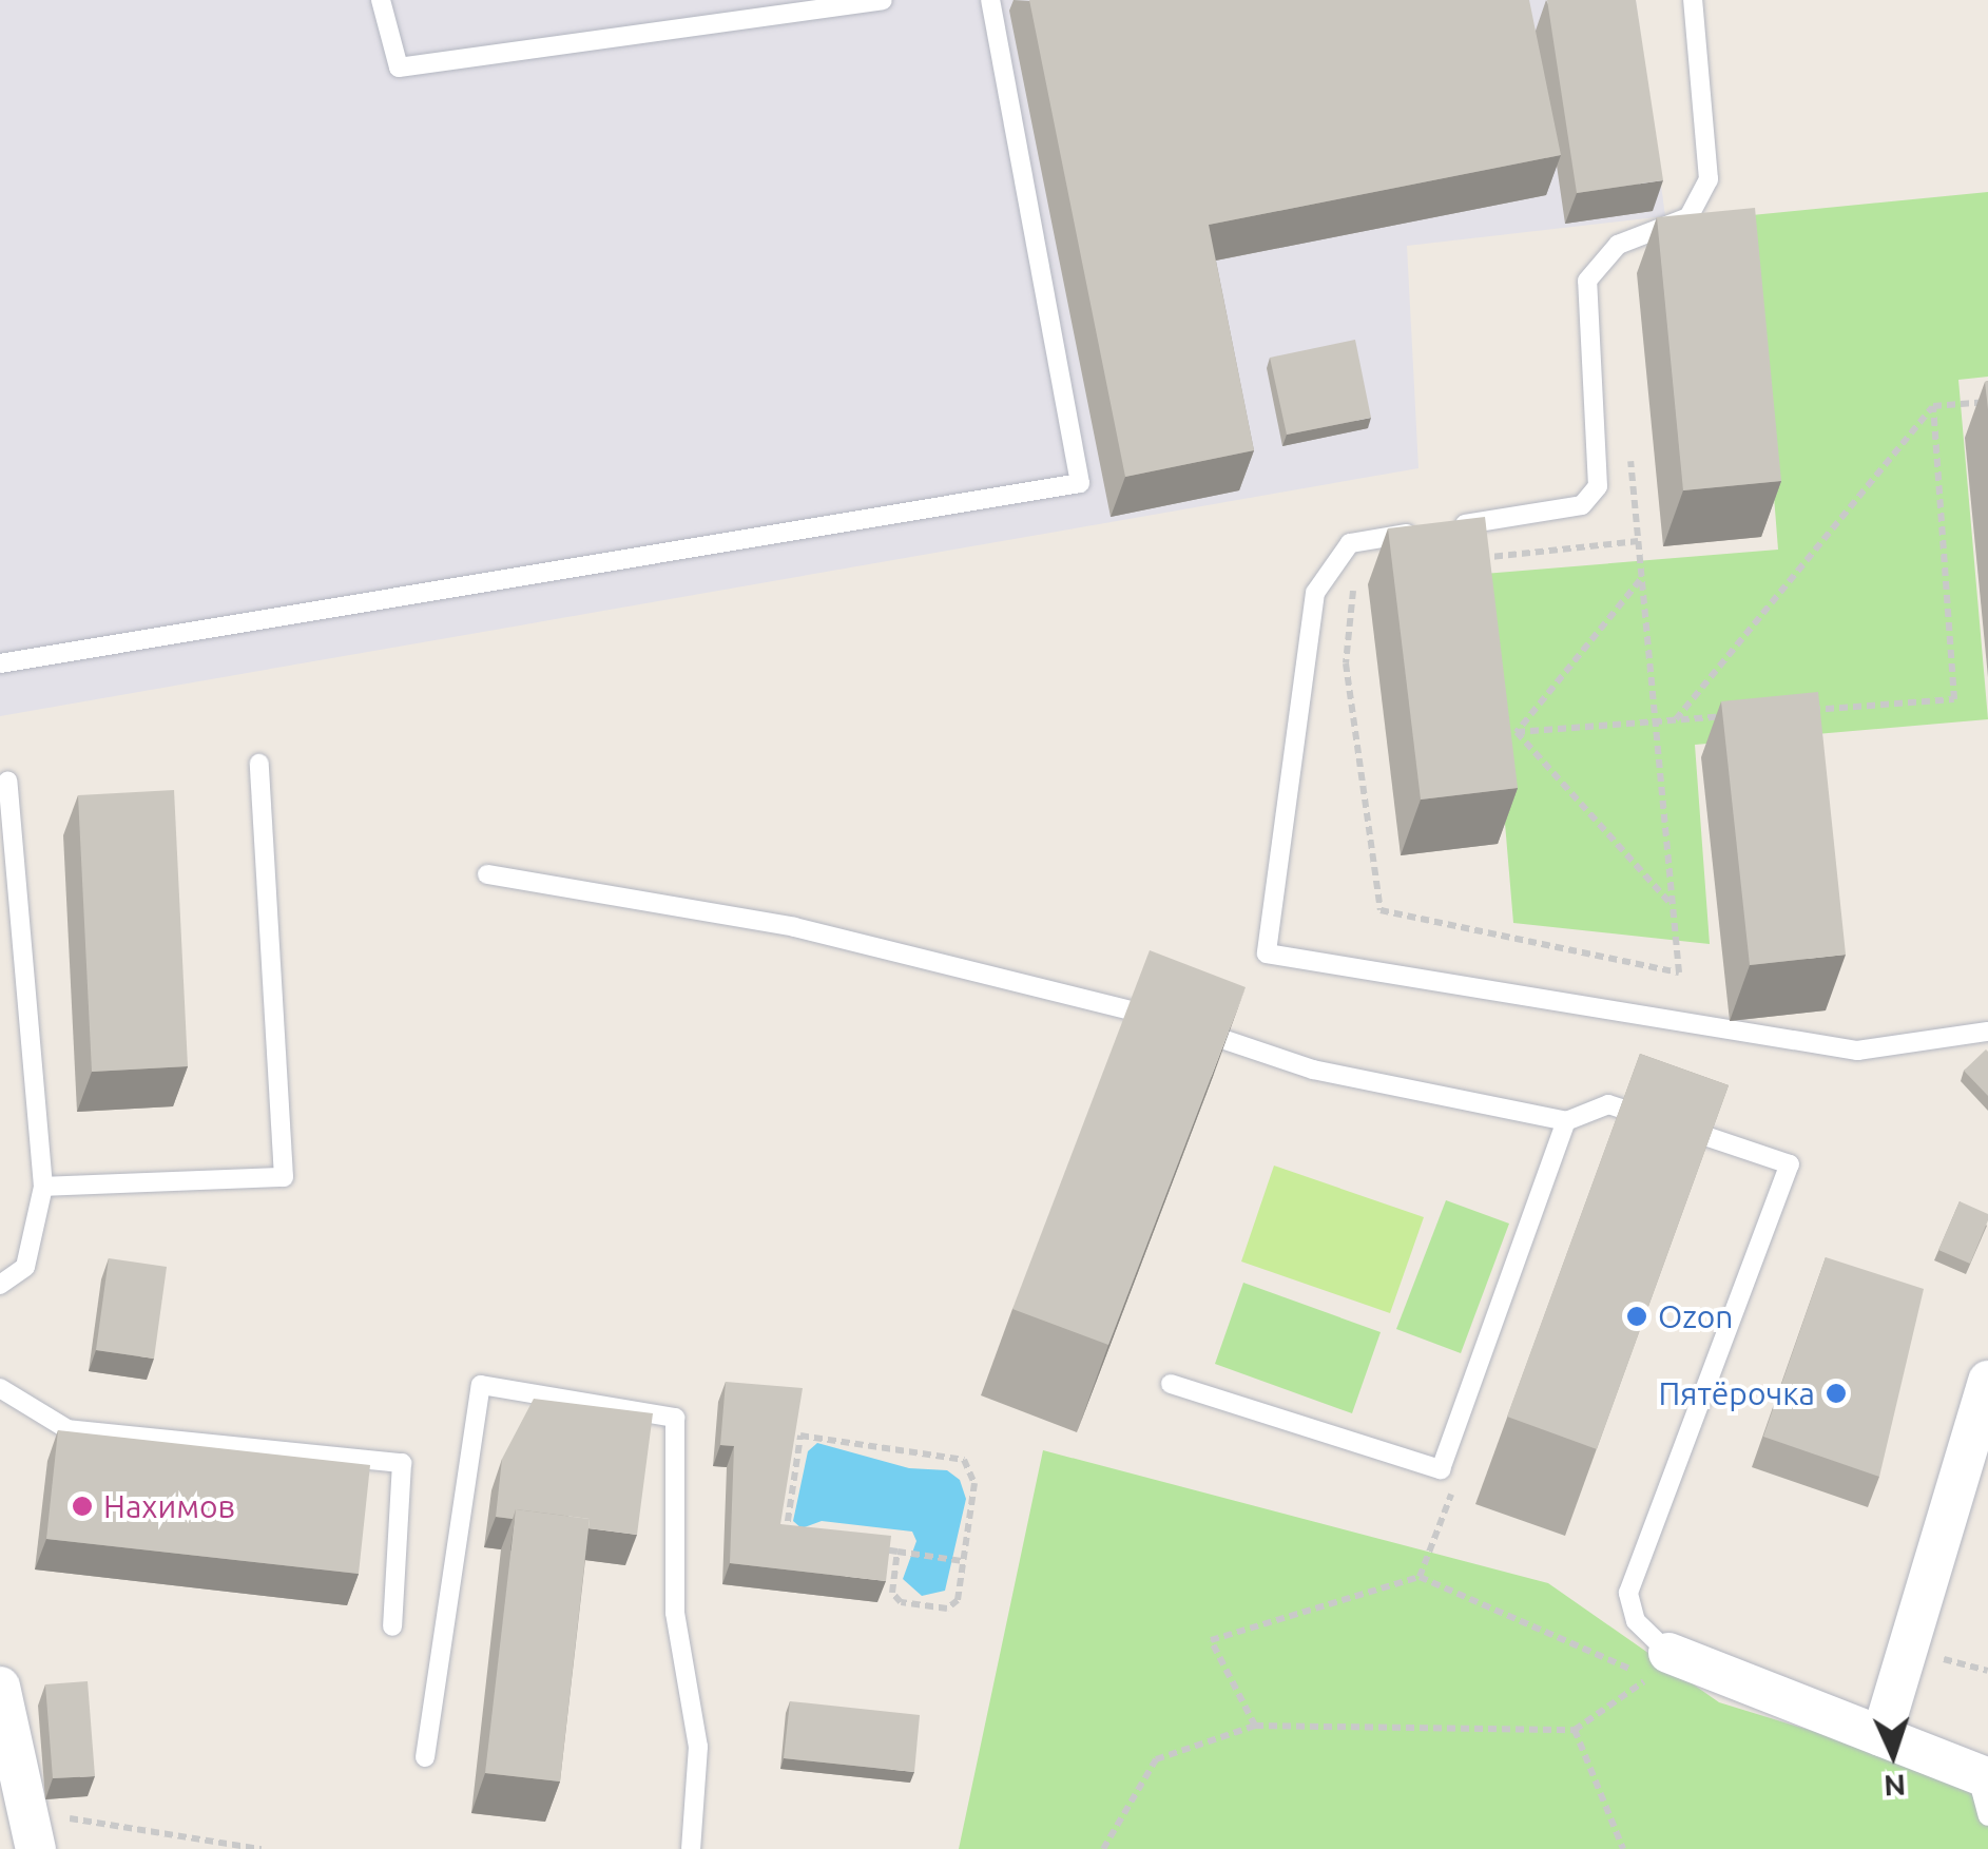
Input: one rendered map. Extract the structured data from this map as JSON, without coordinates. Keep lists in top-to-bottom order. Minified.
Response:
{"places":["Ozon","Пятёрочка","Нахимов"],"north":"bottom"}
